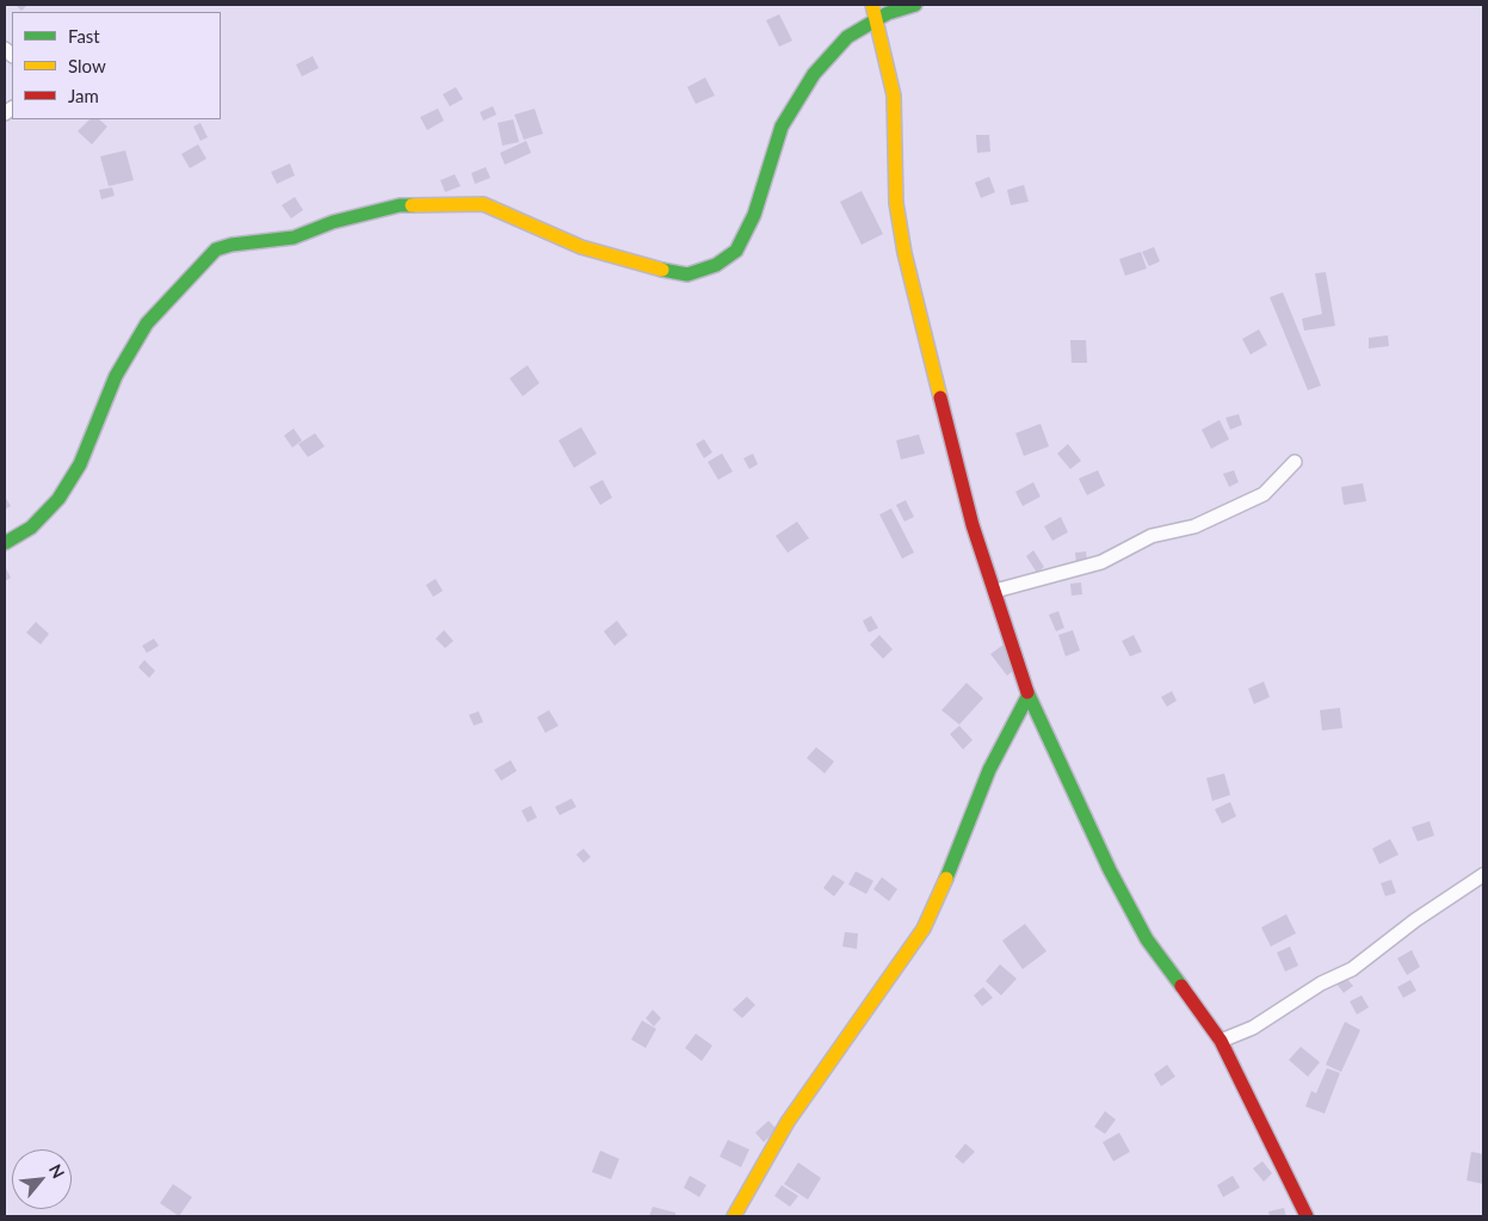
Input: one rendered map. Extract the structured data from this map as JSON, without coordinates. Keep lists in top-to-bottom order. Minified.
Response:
{"legend":["Fast","Slow","Jam"],"north":"top right"}
